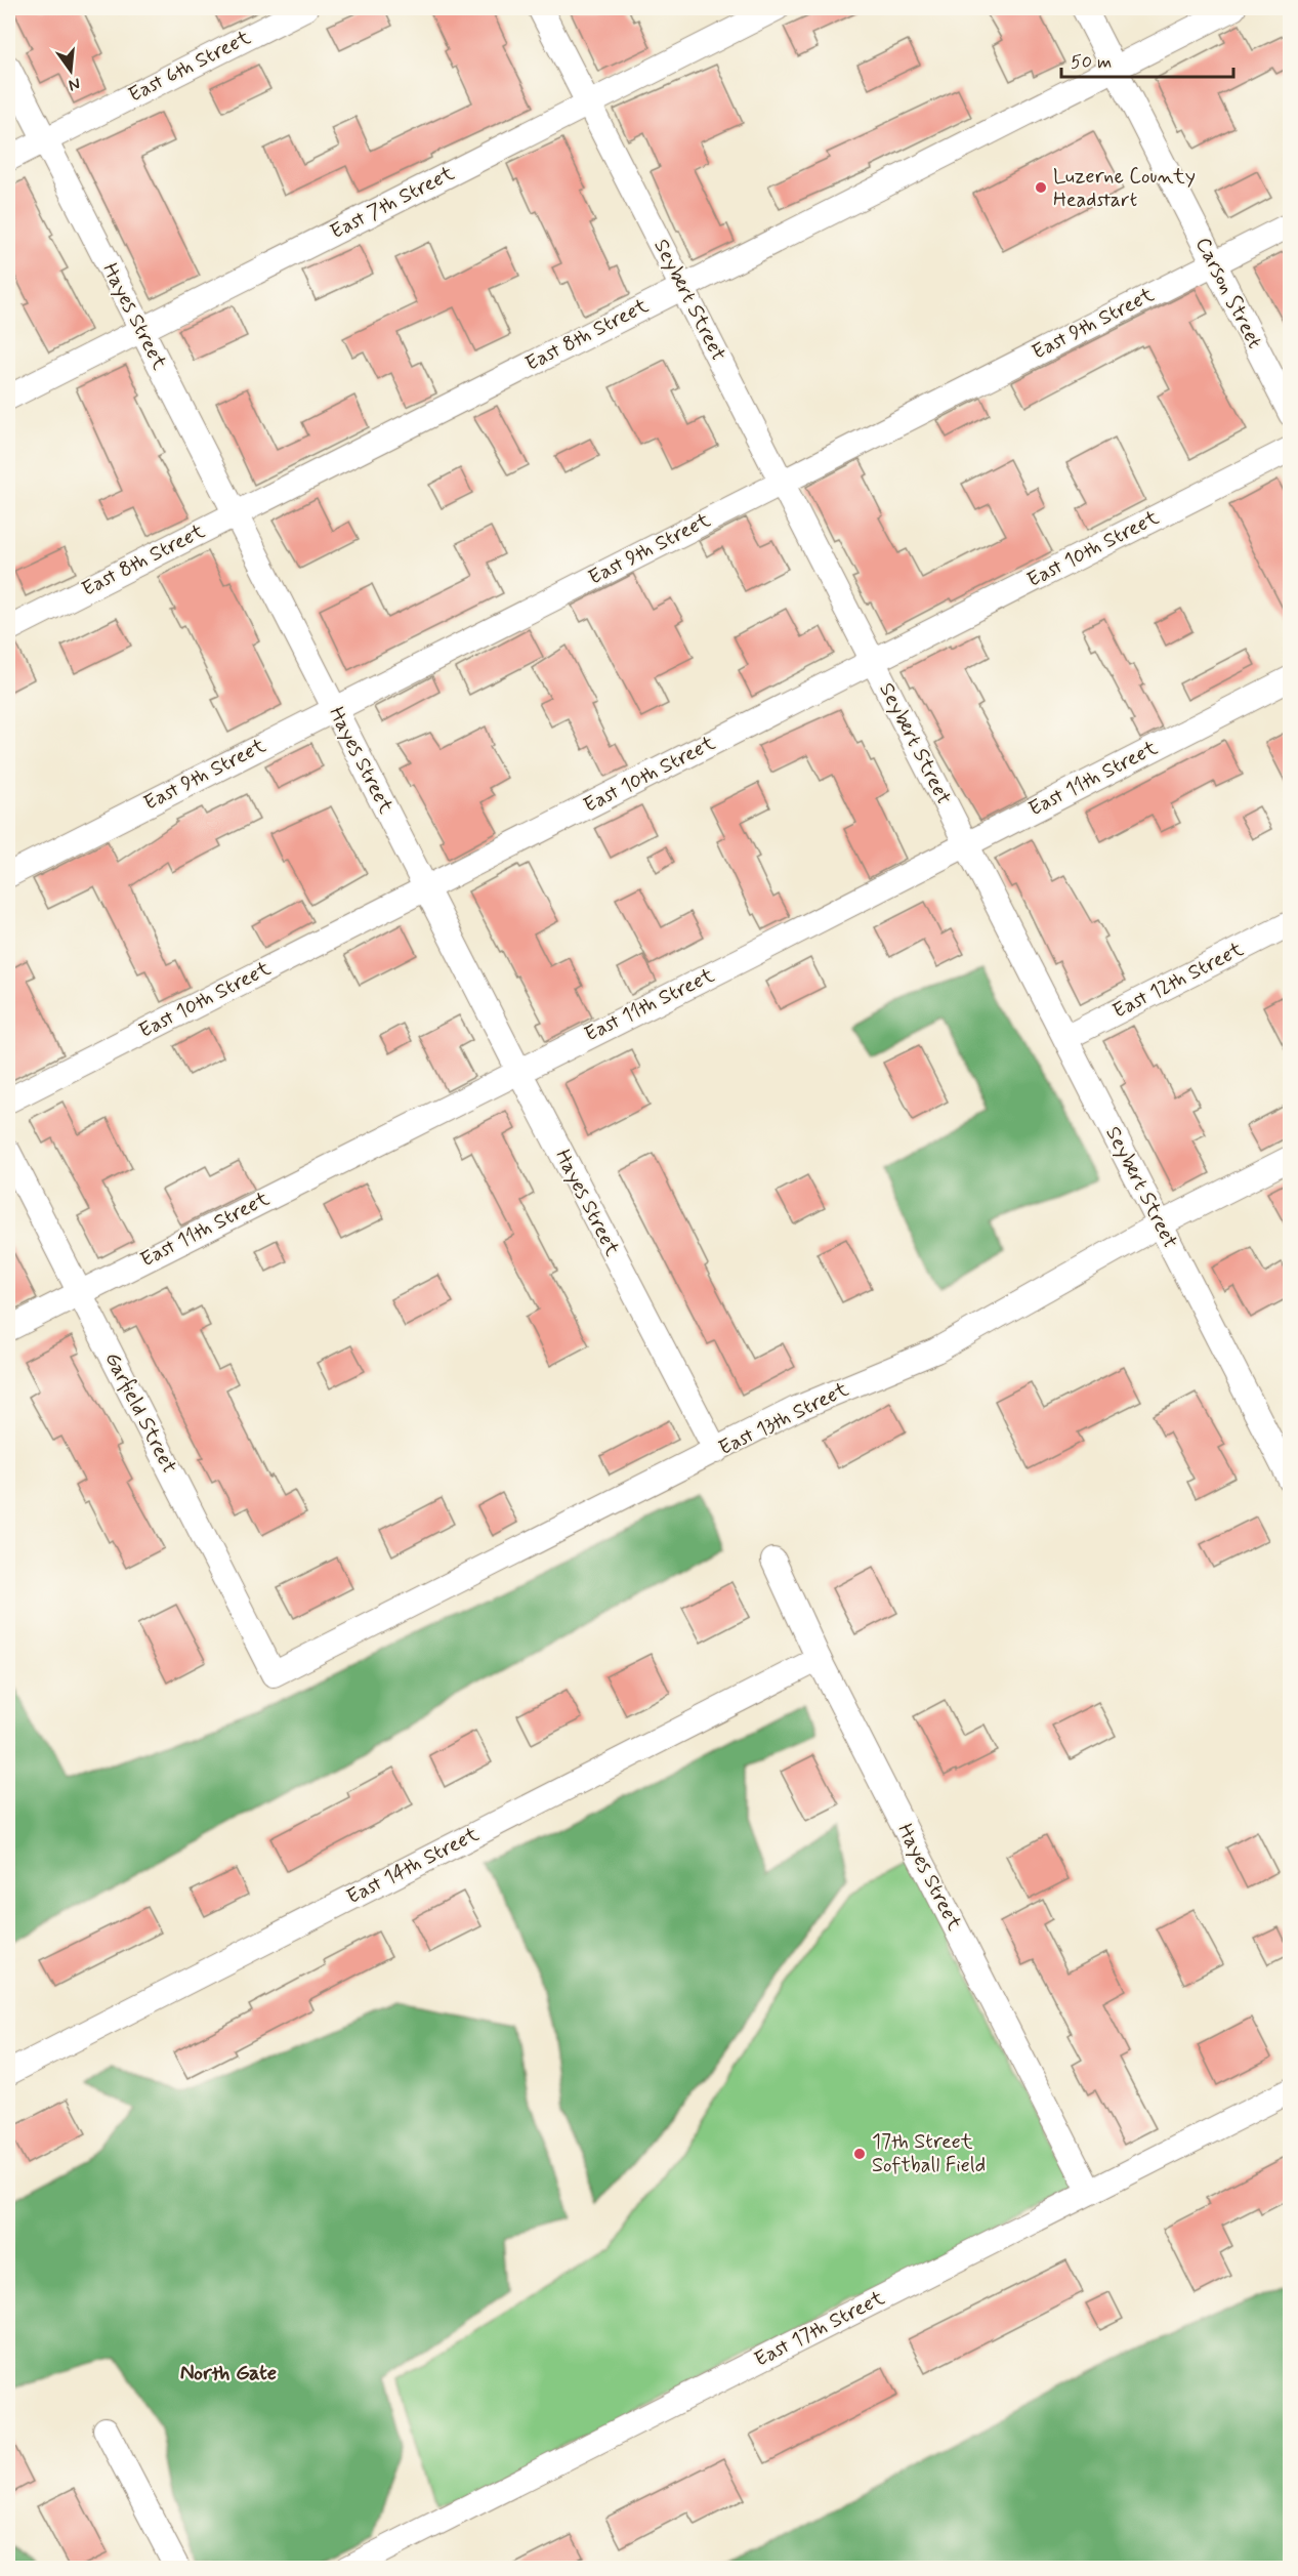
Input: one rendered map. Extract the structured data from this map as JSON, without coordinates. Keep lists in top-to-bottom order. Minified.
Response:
{"streets":{"street":["East 6th Street","East 7th Street","Carson Street","Seybert Street","Hayes Street","East 9th Street","East 8th Street","East 10th Street","East 11th Street","East 12th Street","Garfield Street","East 13th Street","East 14th Street","East 17th Street"]},"crossings":[["East 6th Street","Hayes Street"],["East 7th Street","Seybert Street"],["East 7th Street","Hayes Street"],["Carson Street","East 9th Street"],["Carson Street","East 8th Street"],["Seybert Street","East 9th Street"],["Seybert Street","East 8th Street"],["Seybert Street","East 10th Street"],["Seybert Street","East 11th Street"],["Seybert Street","East 12th Street"],["Seybert Street","East 13th Street"],["Hayes Street","East 9th Street"],["Hayes Street","East 8th Street"],["Hayes Street","East 10th Street"],["Hayes Street","East 11th Street"],["Hayes Street","East 13th Street"],["Hayes Street","East 14th Street"],["Hayes Street","East 17th Street"],["East 11th Street","Garfield Street"],["Garfield Street","East 13th Street"]],"districts":["North Gate"],"places":["Luzerne County Headstart","17th Street Softball Field"],"scale_bar":"50 m","north":"bottom"}
